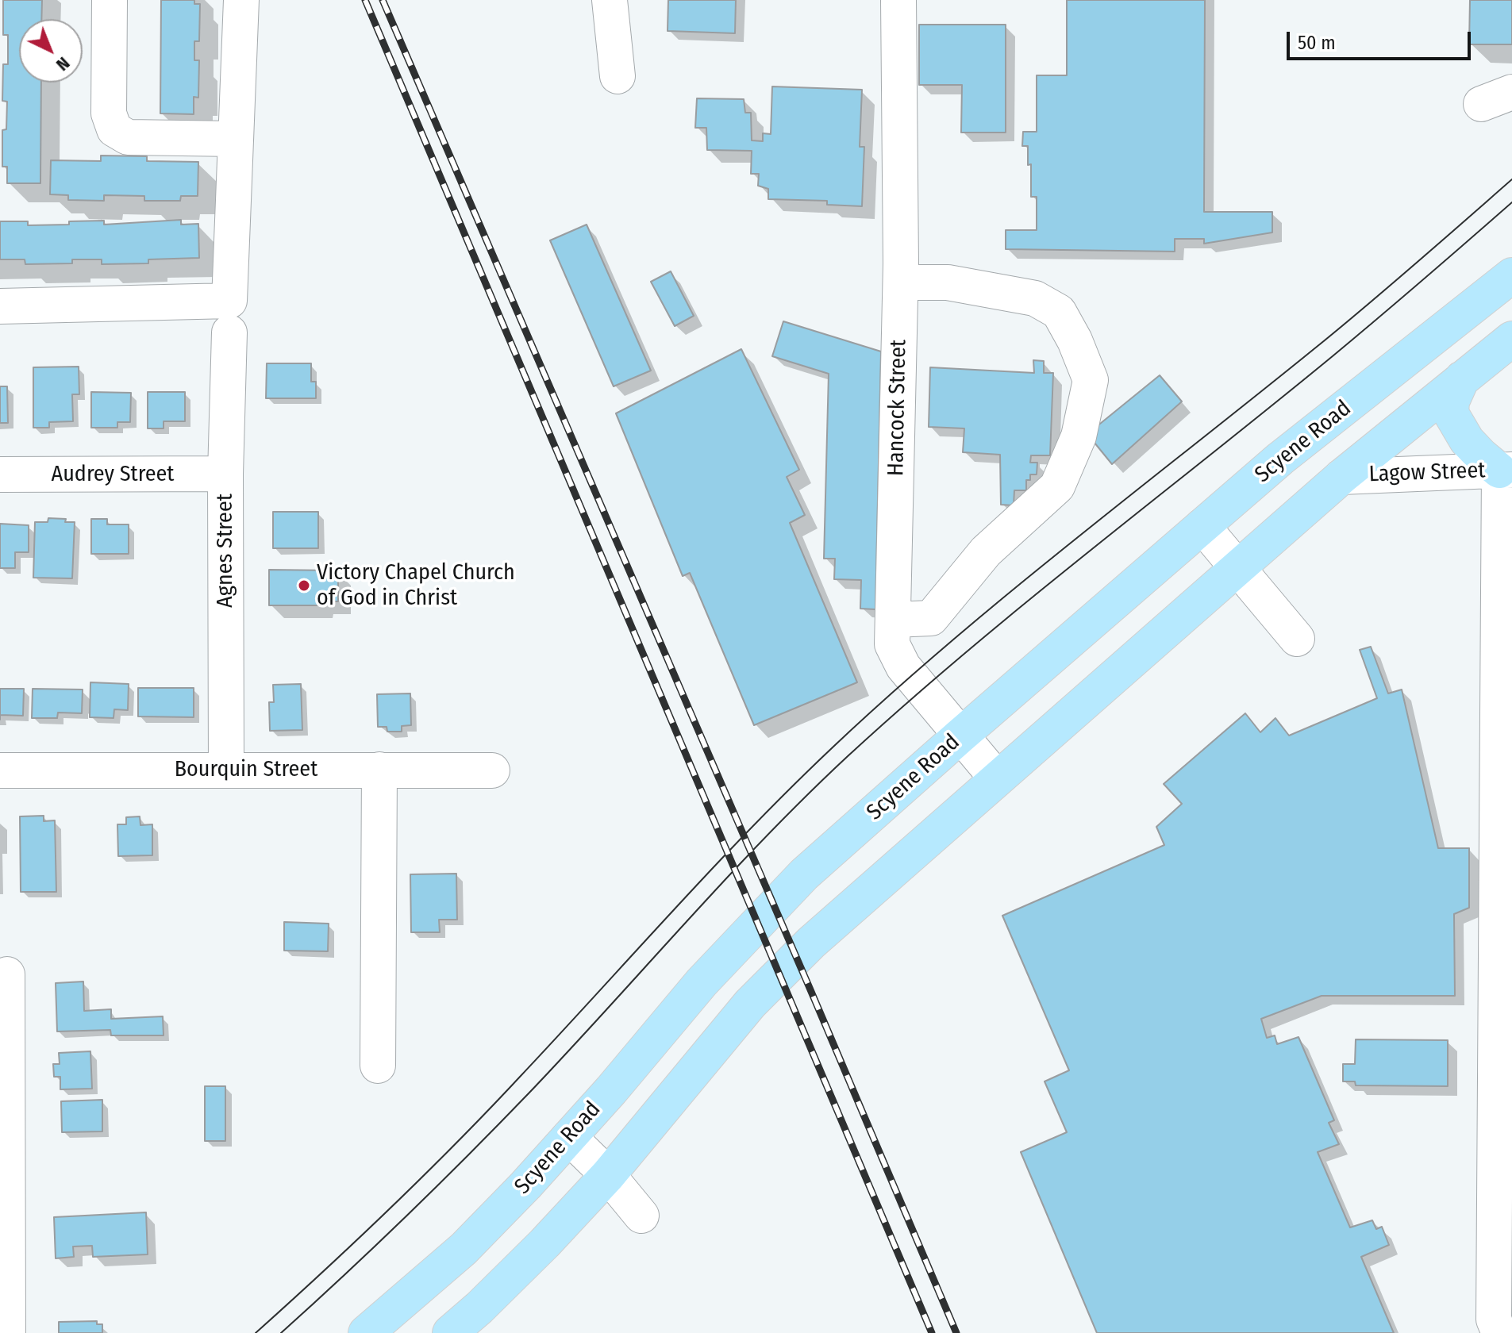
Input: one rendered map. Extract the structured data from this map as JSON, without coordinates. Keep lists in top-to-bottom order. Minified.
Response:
{"streets":{"main road":["Scyene Road"],"street":["Hancock Street","Lagow Street","Audrey Street","Agnes Street","Bourquin Street"]},"crossings":[["Hancock Street","Scyene Road"],["Audrey Street","Agnes Street"],["Agnes Street","Bourquin Street"]],"places":["Victory Chapel Church of God in Christ"],"scale_bar":"50 m","north":"bottom right"}
